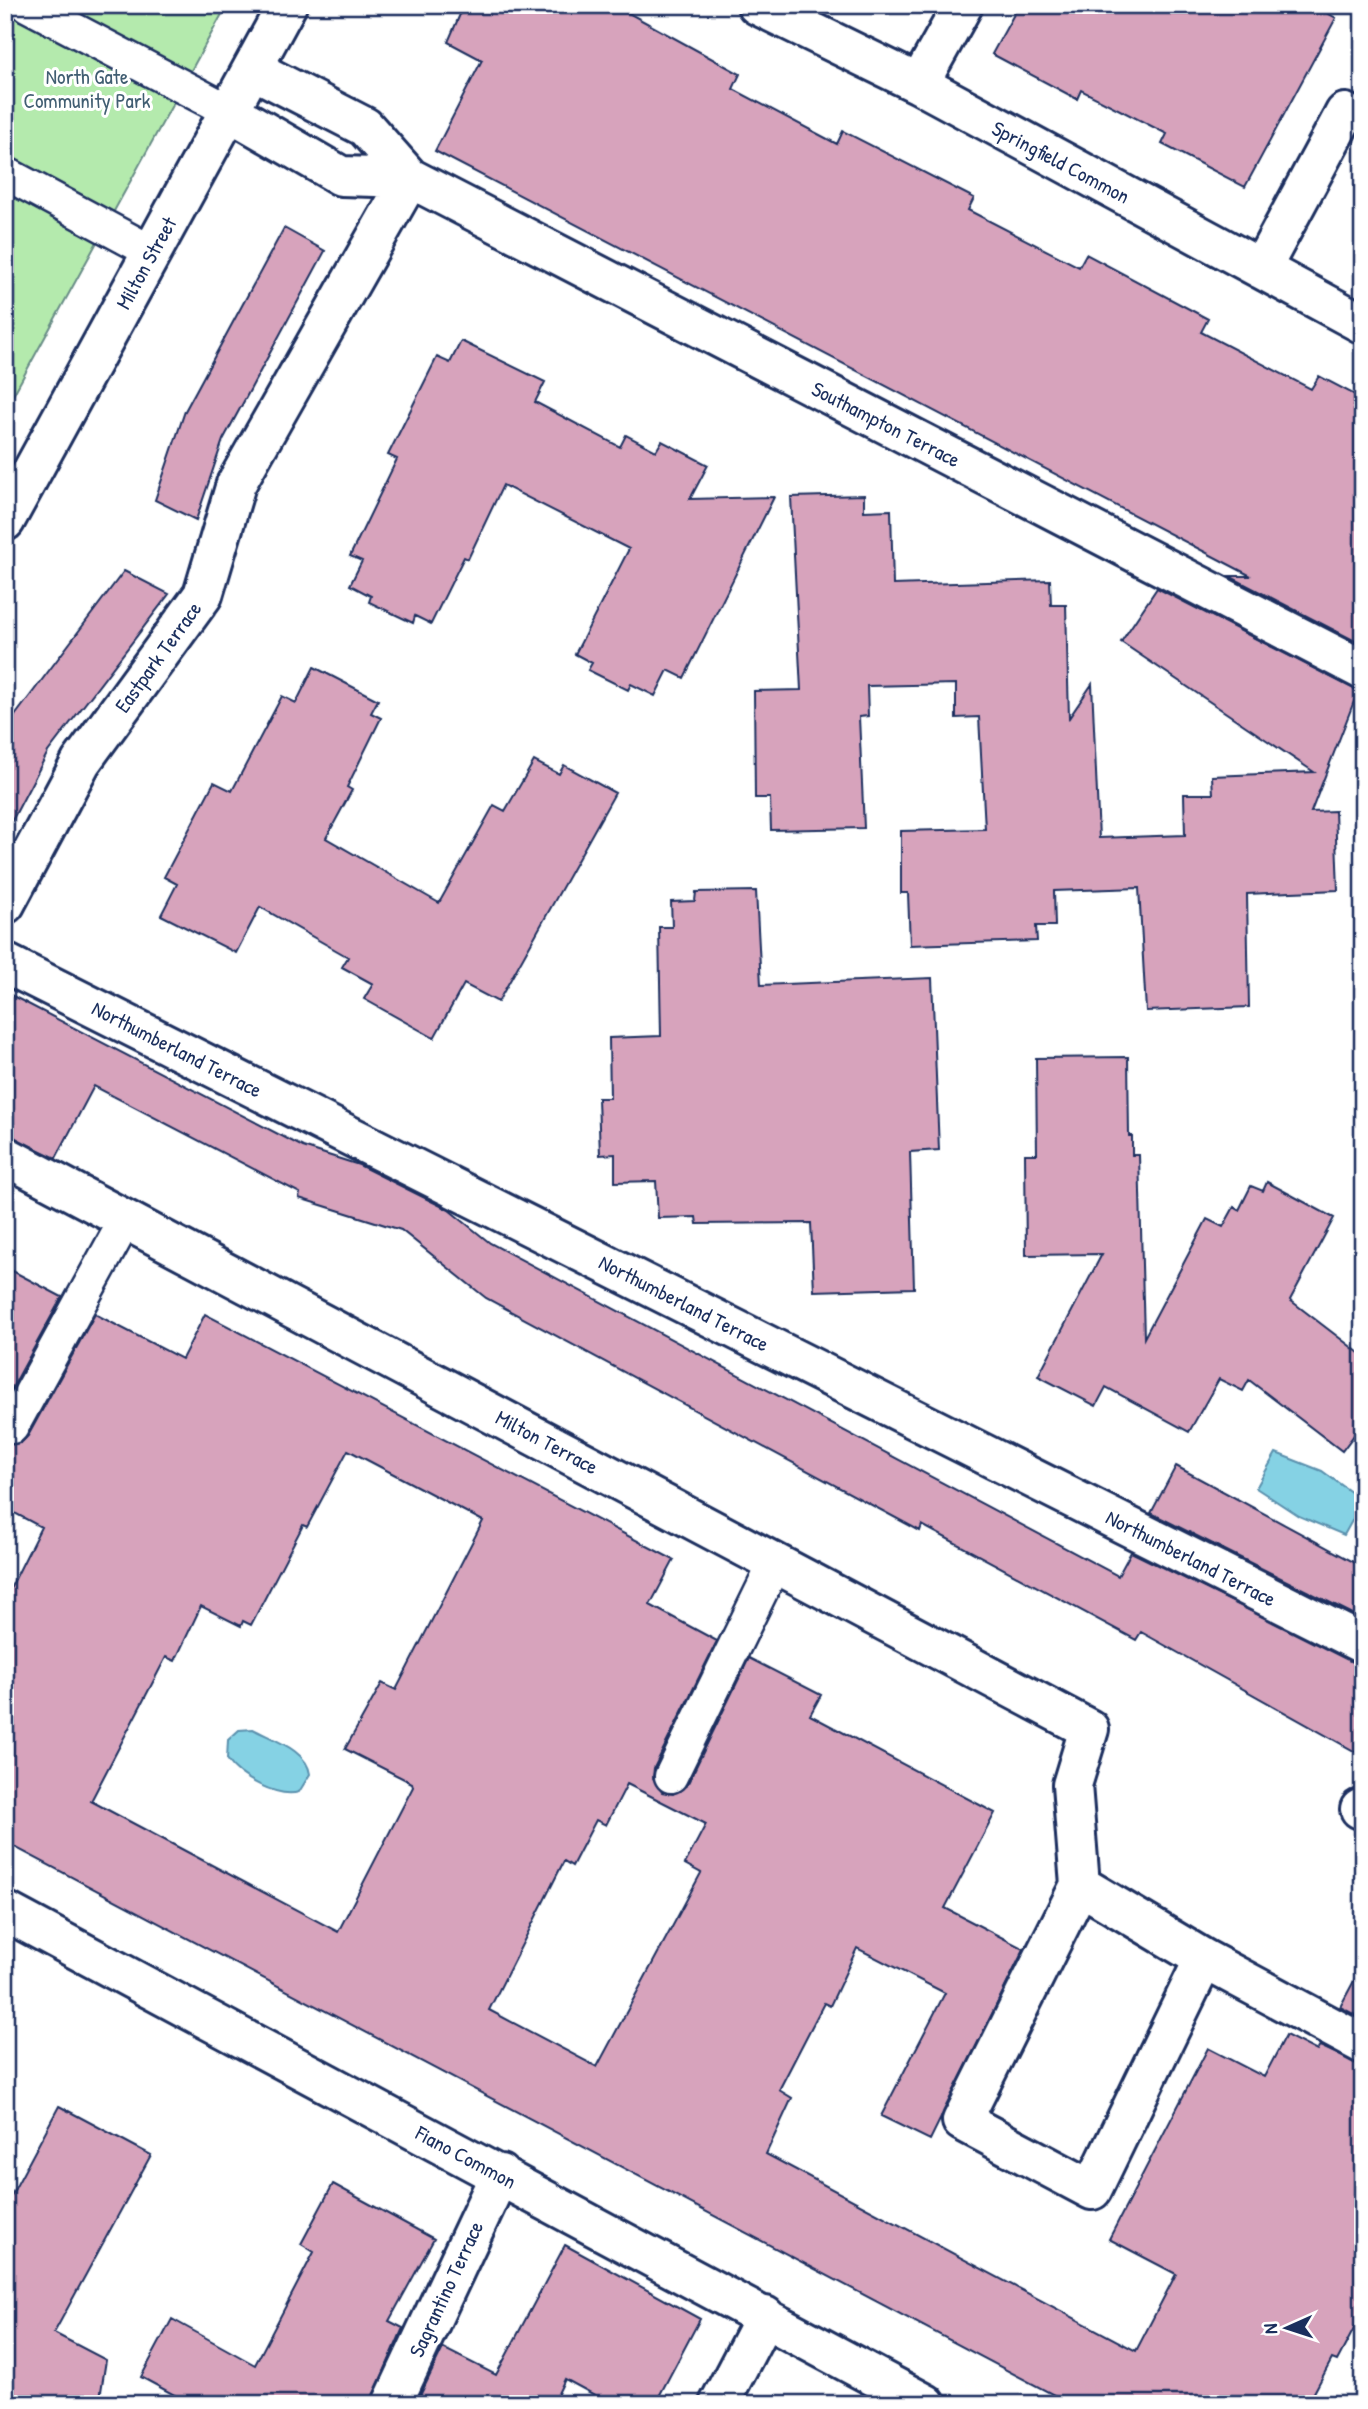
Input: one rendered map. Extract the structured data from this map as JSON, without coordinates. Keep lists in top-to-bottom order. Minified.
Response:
{"streets":{"street":["Springfield Common","Milton Street","Southampton Terrace","Eastpark Terrace","Northumberland Terrace","Milton Terrace","Fiano Common","Sagrantino Terrace"]},"crossings":[["Milton Street","Southampton Terrace"],["Southampton Terrace","Eastpark Terrace"],["Fiano Common","Sagrantino Terrace"]],"parks":["North Gate Community Park"],"north":"left"}
